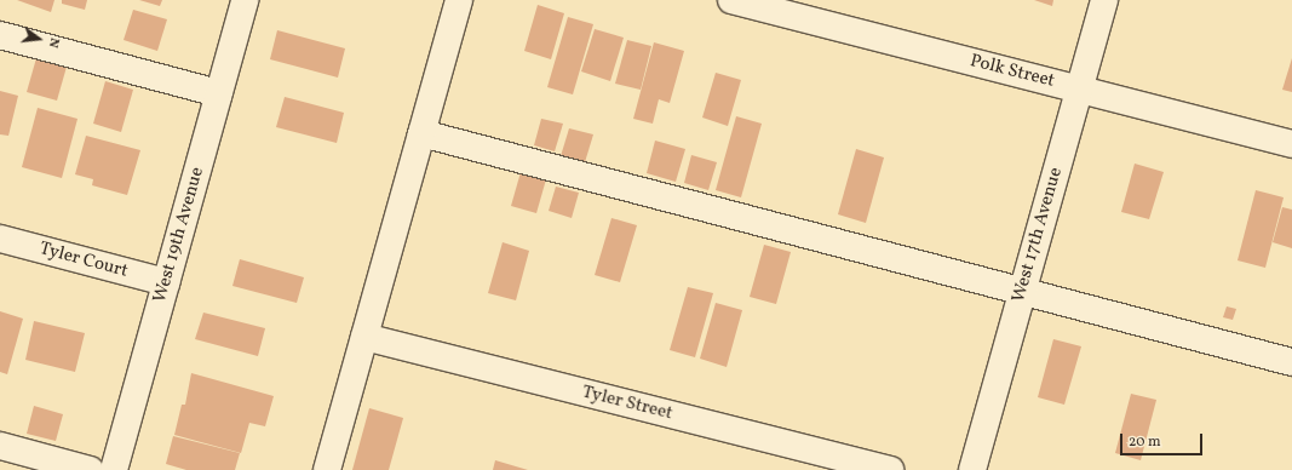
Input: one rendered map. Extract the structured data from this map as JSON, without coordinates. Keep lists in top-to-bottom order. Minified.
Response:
{"streets":{"street":["Polk Street","West 19th Avenue","West 17th Avenue","Tyler Court","Tyler Street"]},"crossings":[["Polk Street","West 17th Avenue"],["West 19th Avenue","Tyler Court"]],"scale_bar":"20 m","north":"right"}
